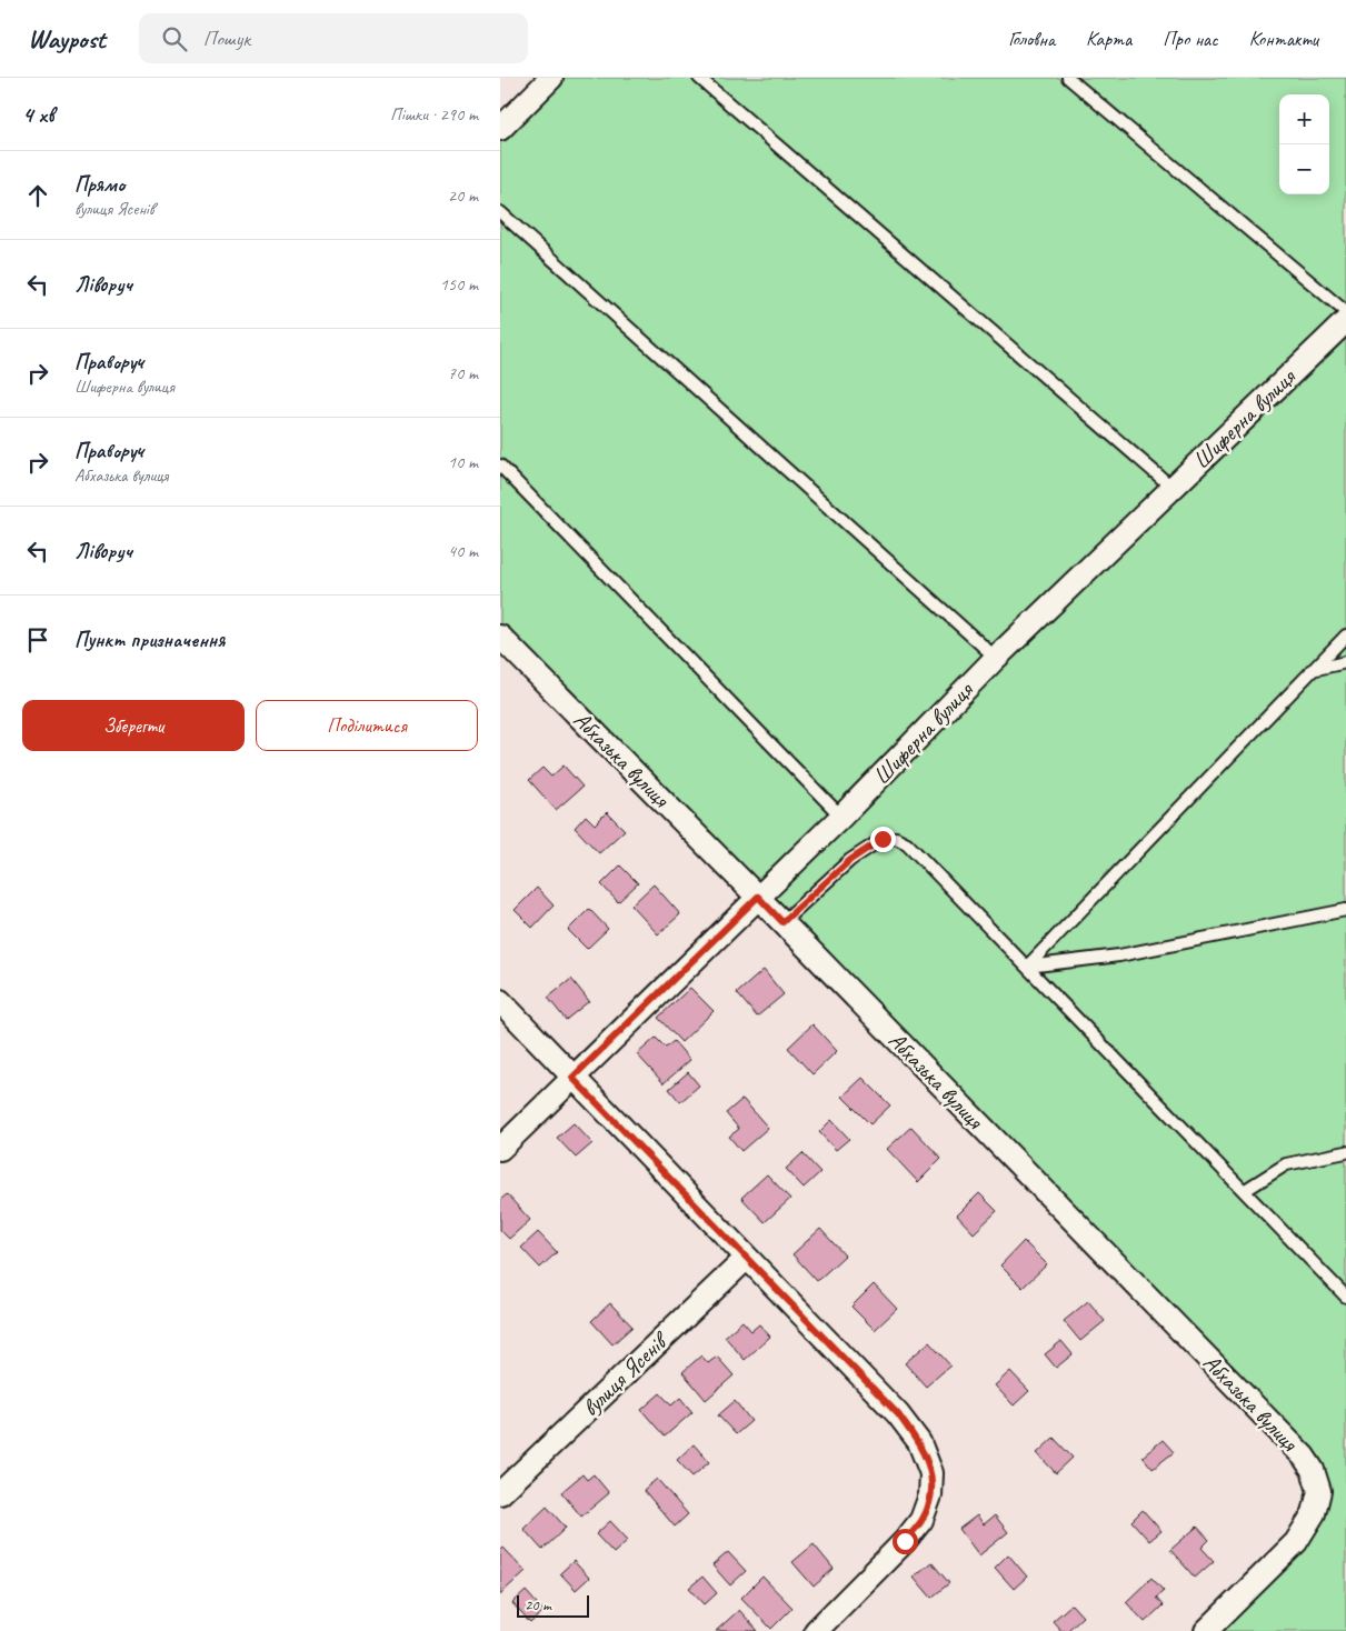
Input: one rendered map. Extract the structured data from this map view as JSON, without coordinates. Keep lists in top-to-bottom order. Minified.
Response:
{"streets":{"street":["Шиферна вулиця","Абхазька вулиця","вулиця Ясенів"]},"crossings":[["Шиферна вулиця","Абхазька вулиця"]],"scale_bar":"20 m","page":{"header":"Waypost","search":"Пошук","nav":["Головна","Карта","Про нас","Контакти"],"heading":["4 хв","Пішки · 290 m"],"map_buttons":["+","−"],"list":[["Прямо","вулиця Ясенів","20 m"],["Ліворуч","150 m"],["Праворуч","Шиферна вулиця","70 m"],["Праворуч","Абхазька вулиця","10 m"],["Ліворуч","40 m"],"Пункт призначення"],"buttons":["Зберегти","Поділитися"],"scale":"20 m"}}
